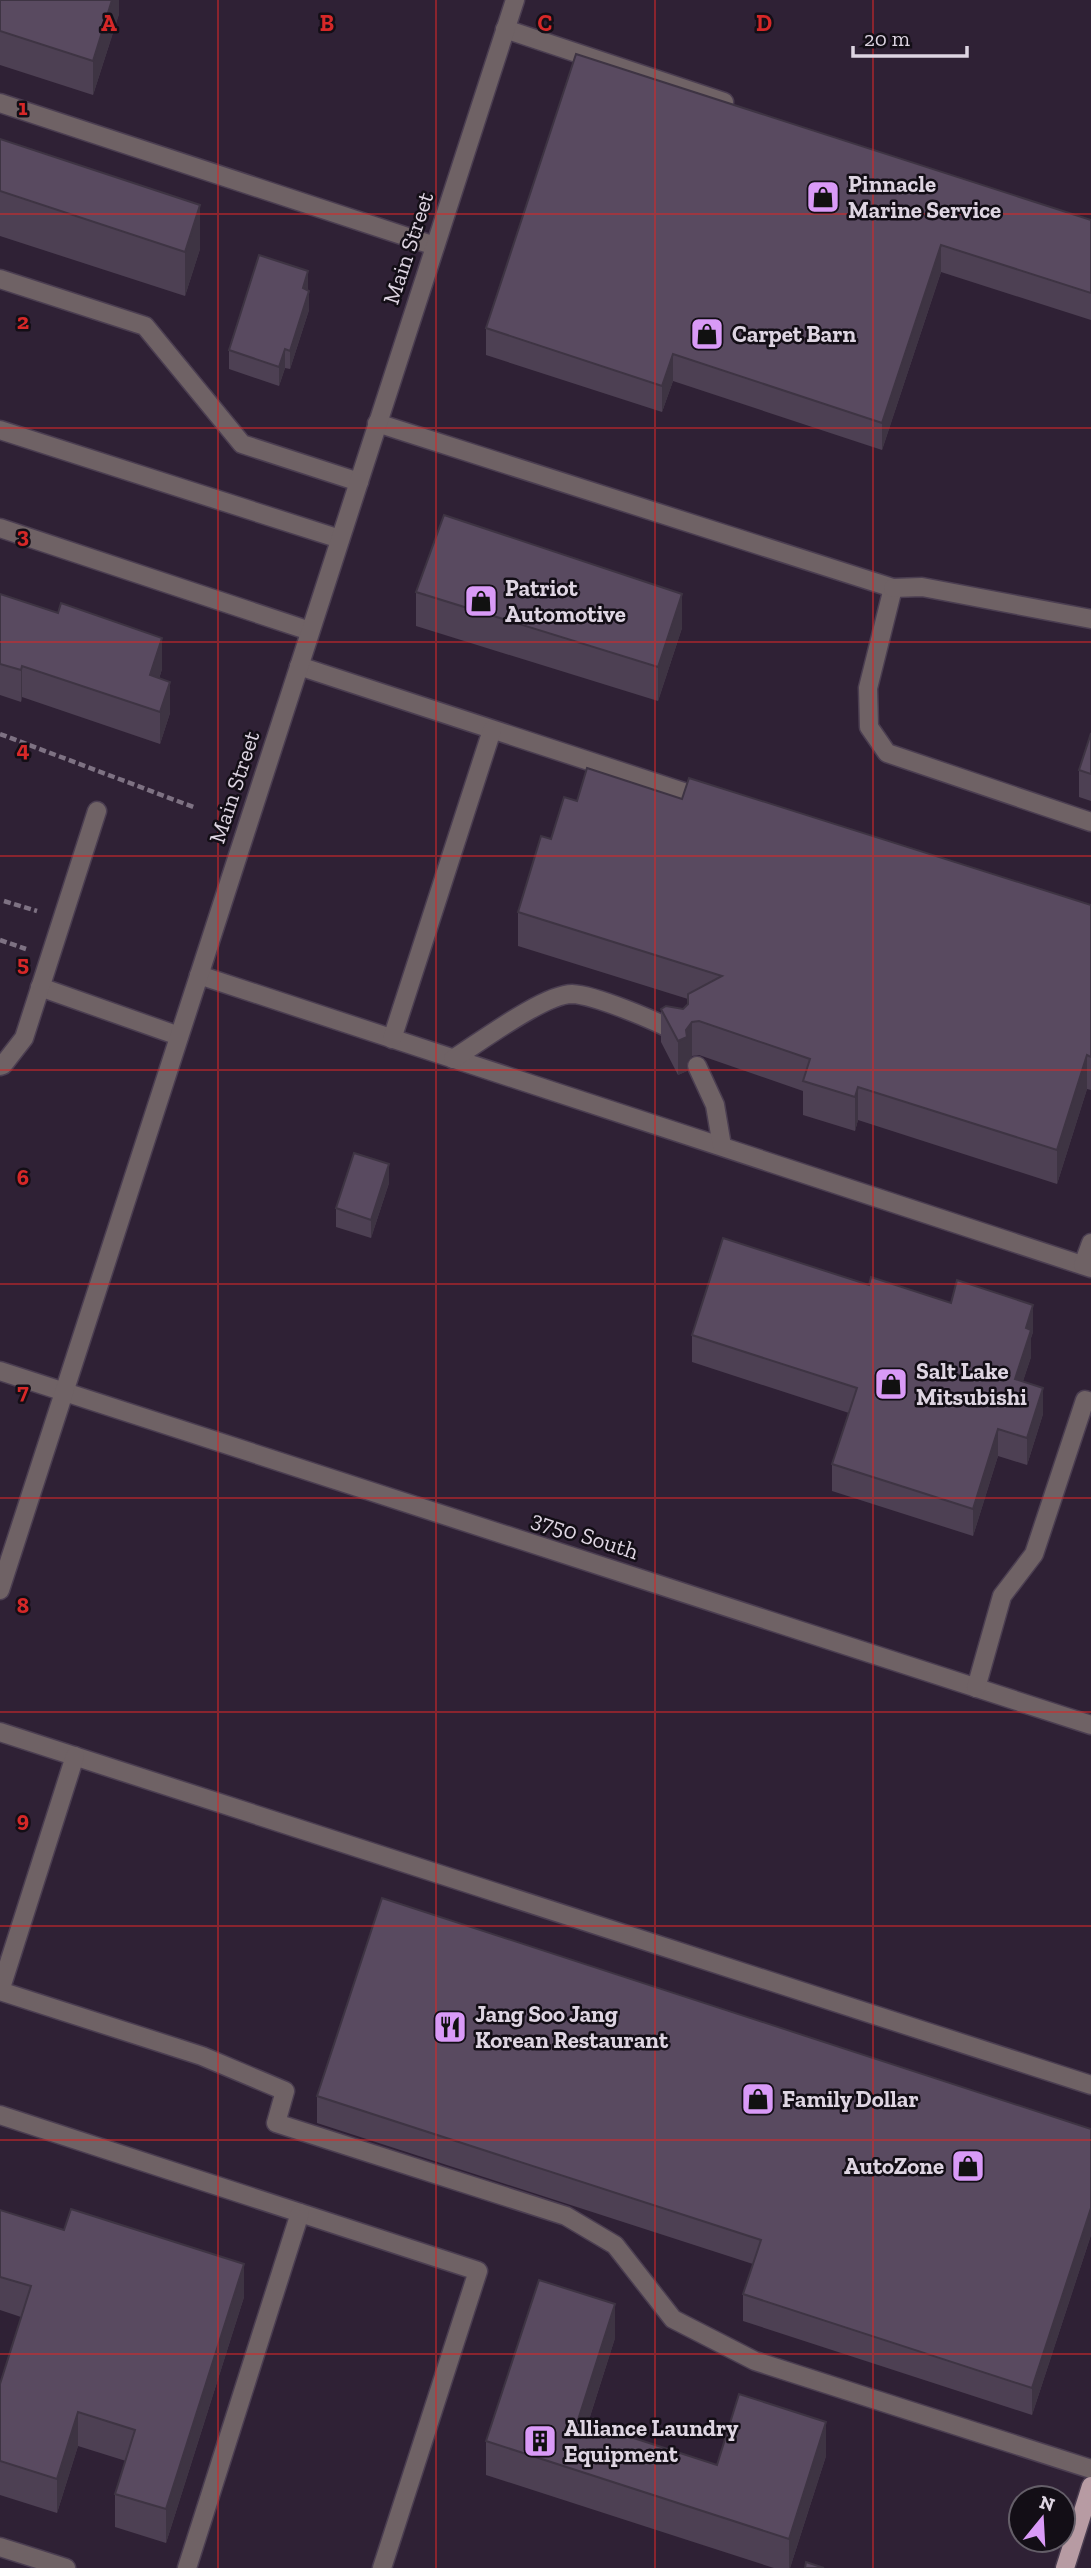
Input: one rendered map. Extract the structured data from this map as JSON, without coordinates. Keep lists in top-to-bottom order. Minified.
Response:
{"streets":{"street":["Main Street","3750 South"]},"crossings":[["Main Street","3750 South"]],"places":{"shop":["Pinnacle Marine Service","Carpet Barn","Patriot Automotive","Salt Lake Mitsubishi","Family Dollar","AutoZone"],"restaurant":["Jang Soo Jang Korean Restaurant"],"building":["Alliance Laundry Equipment"]},"scale_bar":"20 m","north":"top","grid":{"columns":["A","B","C","D"],"rows":["1","2","3","4","5","6","7","8","9"]}}
